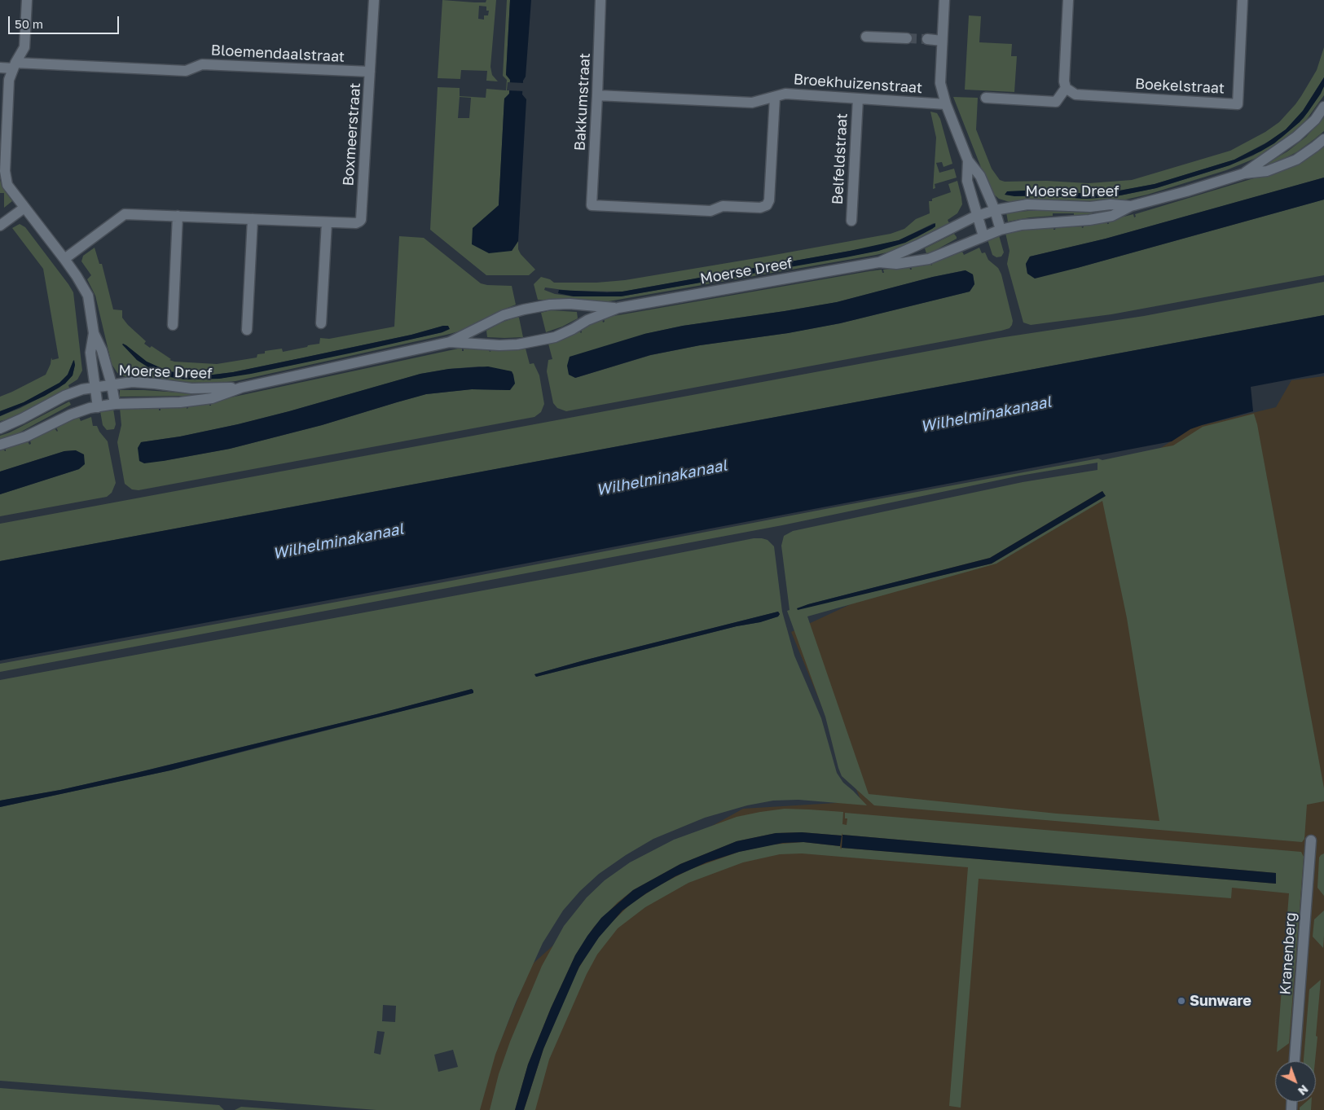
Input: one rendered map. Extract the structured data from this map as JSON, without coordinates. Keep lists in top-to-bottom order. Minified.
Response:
{"streets":{"street":["Bloemendaalstraat","Broekhuizenstraat","Boekelstraat","Bakkumstraat","Boxmeerstraat","Belfeldstraat","Moerse Dreef","Kranenberg"]},"crossings":[["Bloemendaalstraat","Boxmeerstraat"],["Broekhuizenstraat","Bakkumstraat"],["Broekhuizenstraat","Belfeldstraat"]],"water":["Wilhelminakanaal"],"places":["Sunware"],"scale_bar":"50 m","north":"bottom right"}
